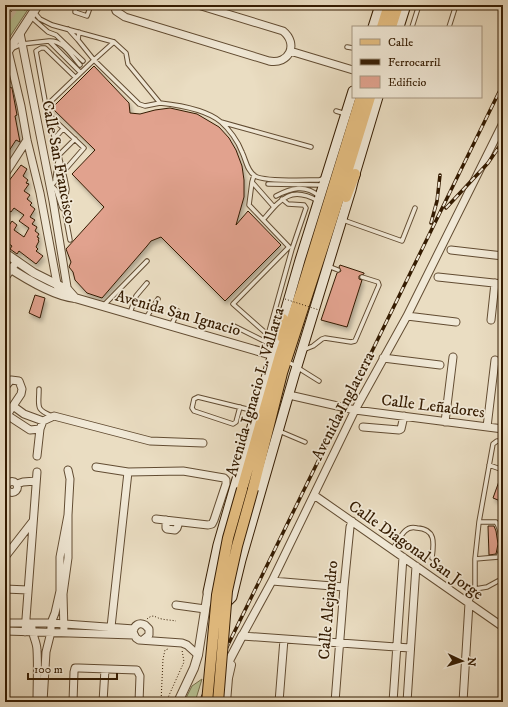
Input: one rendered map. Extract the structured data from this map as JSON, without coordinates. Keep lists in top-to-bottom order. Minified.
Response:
{"streets":{"main road":["Avenida Ignacio L. Vallarta"],"street":["Calle San Francisco","Avenida San Ignacio","Avenida Inglaterra","Calle Leñadores","Calle Diagonal San Jorge","Calle Alejandro"]},"crossings":[["Calle San Francisco","Avenida San Ignacio"],["Avenida San Ignacio","Avenida Ignacio L. Vallarta"],["Avenida Ignacio L. Vallarta","Avenida Inglaterra"],["Avenida Ignacio L. Vallarta","Calle Leñadores"],["Avenida Inglaterra","Calle Leñadores"],["Avenida Inglaterra","Calle Diagonal San Jorge"],["Calle Diagonal San Jorge","Calle Alejandro"]],"legend":["Calle","Ferrocarril","Edificio"],"scale_bar":"100 m","north":"right"}
